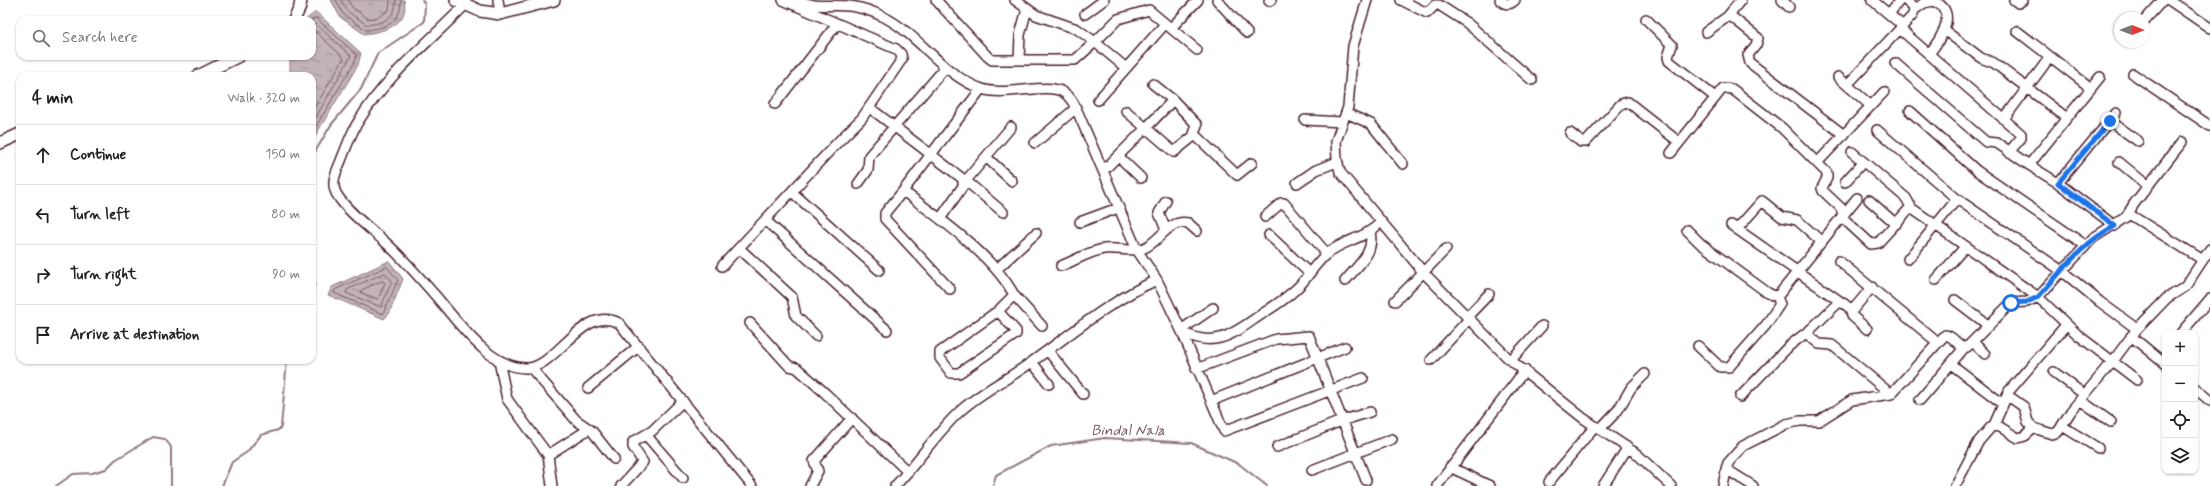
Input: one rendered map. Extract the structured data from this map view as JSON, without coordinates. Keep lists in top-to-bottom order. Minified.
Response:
{"water":["Bindal Nala"],"north":"right","page":{"search":"Search here","heading":["4 min","Walk · 320 m"],"list":[["Continue","150 m"],["Turn left","80 m"],["Turn right","90 m"],"Arrive at destination"],"map_buttons":["+","−"]}}
